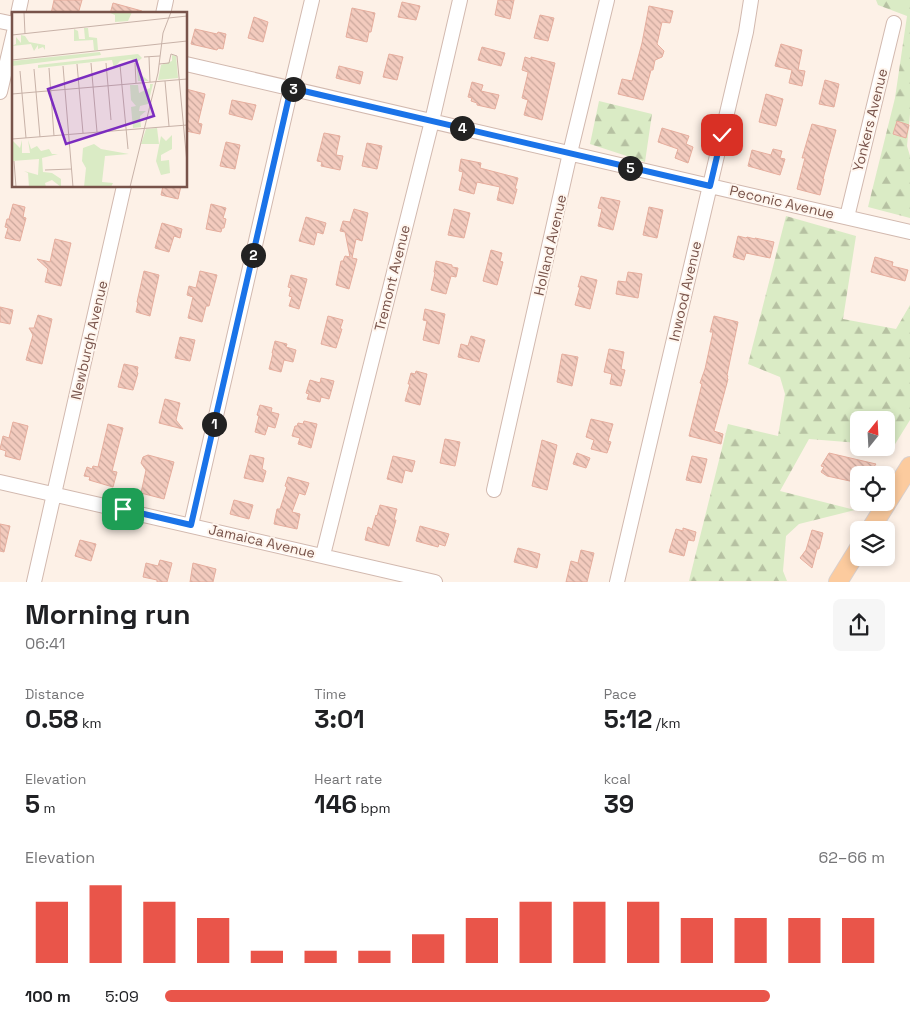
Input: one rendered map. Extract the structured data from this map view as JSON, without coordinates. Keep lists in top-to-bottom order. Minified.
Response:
{"streets":{"street":["Yonkers Avenue","Peconic Avenue","Holland Avenue","Tremont Avenue","Inwood Avenue","Newburgh Avenue","Jamaica Avenue"]},"crossings":[["Yonkers Avenue","Peconic Avenue"],["Peconic Avenue","Holland Avenue"],["Peconic Avenue","Tremont Avenue"],["Peconic Avenue","Inwood Avenue"],["Tremont Avenue","Jamaica Avenue"],["Newburgh Avenue","Jamaica Avenue"]],"north":"top","page":{"pins":["3","4","5","2","1"],"heading":["Morning run","06:41"],"stats":[["Distance","0.58 km"],["Time","3:01"],["Pace","5:12 /km"],["Elevation","5 m"],["Heart rate","146 bpm"],["kcal","39"]],"chart":["Elevation","62–66 m"],"list":[{"name":"100 m","note":"5:09"}]}}
